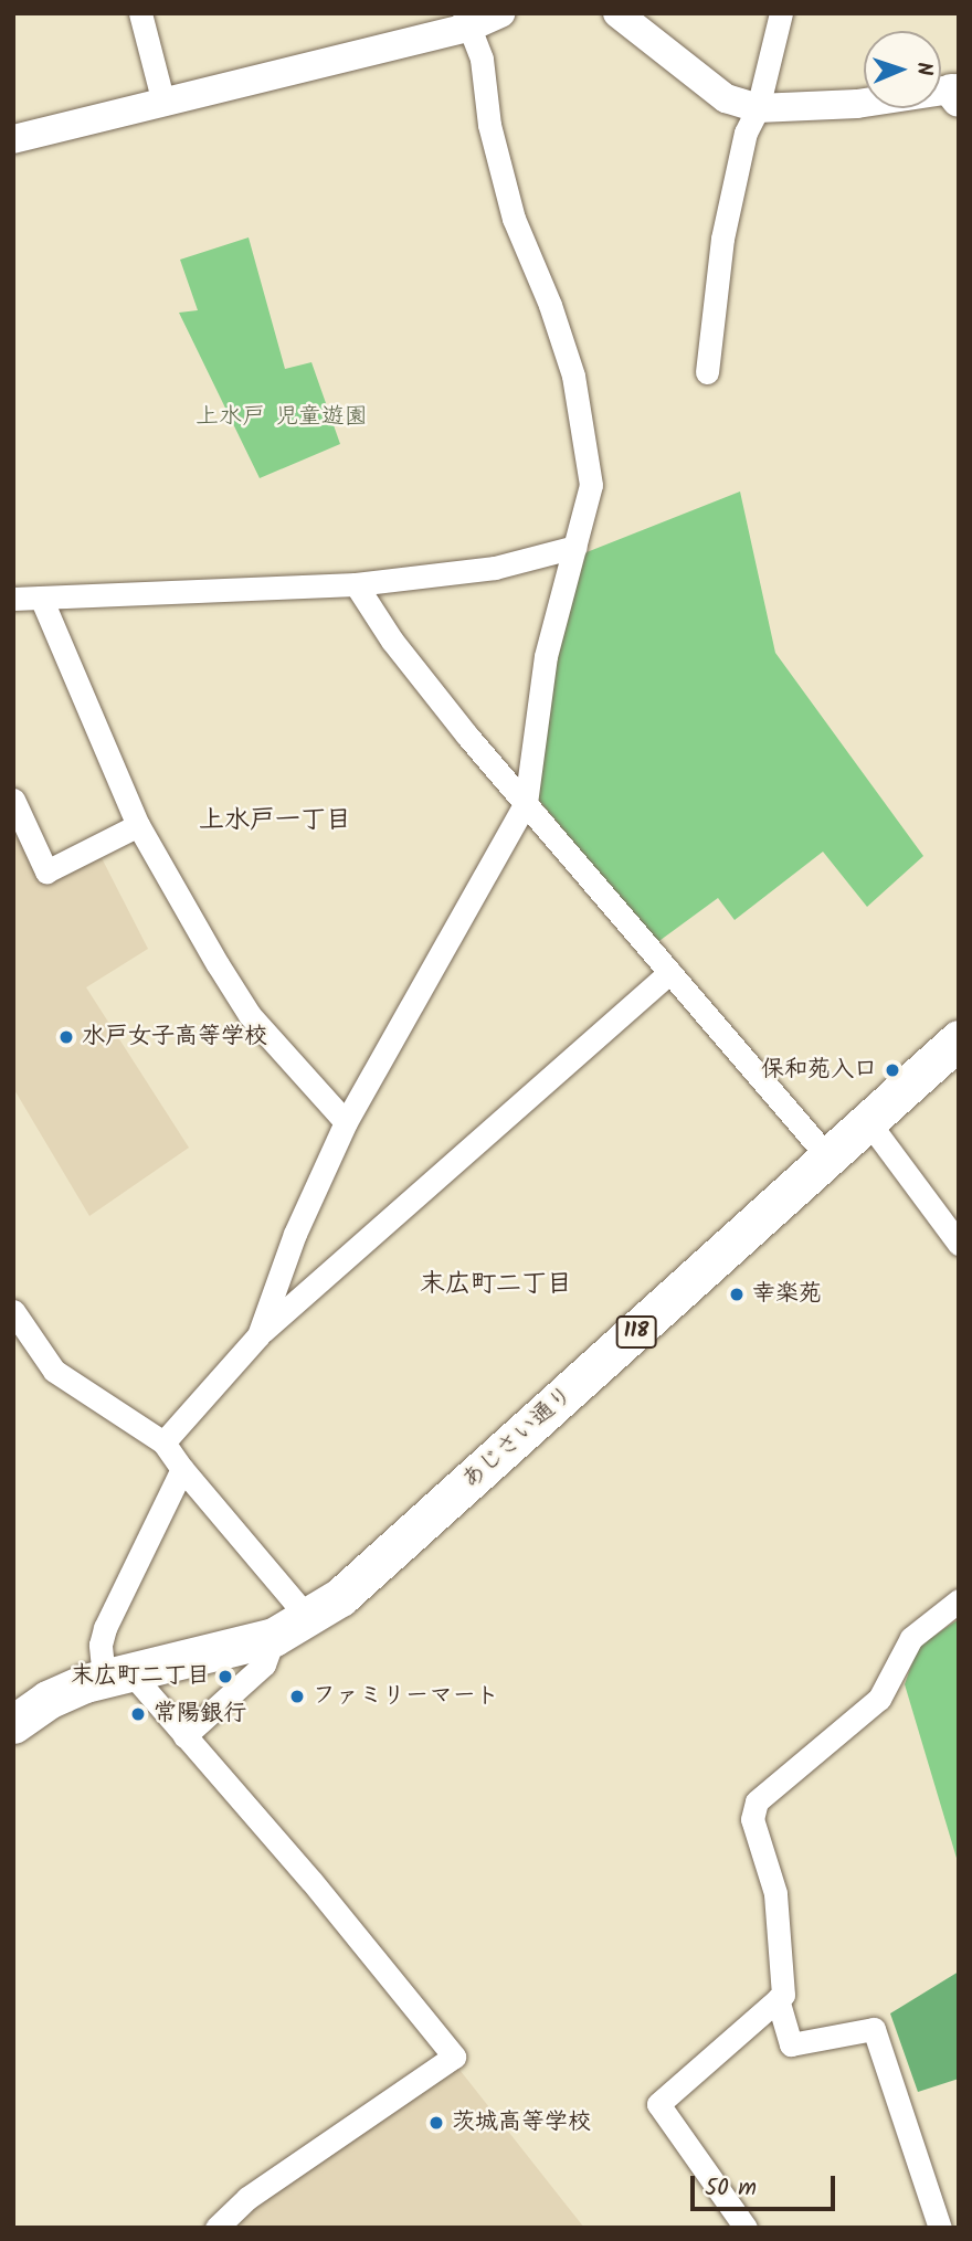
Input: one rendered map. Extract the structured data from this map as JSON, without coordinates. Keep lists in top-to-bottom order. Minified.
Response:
{"streets":{"highway":["118","あじさい通り"]},"districts":["上水戸一丁目","末広町二丁目"],"parks":["上水戸 児童遊園"],"places":["水戸女子高等学校","保和苑入口","幸楽苑","末広町二丁目","ファミリーマート","常陽銀行","茨城高等学校"],"scale_bar":"50 m","north":"right"}
